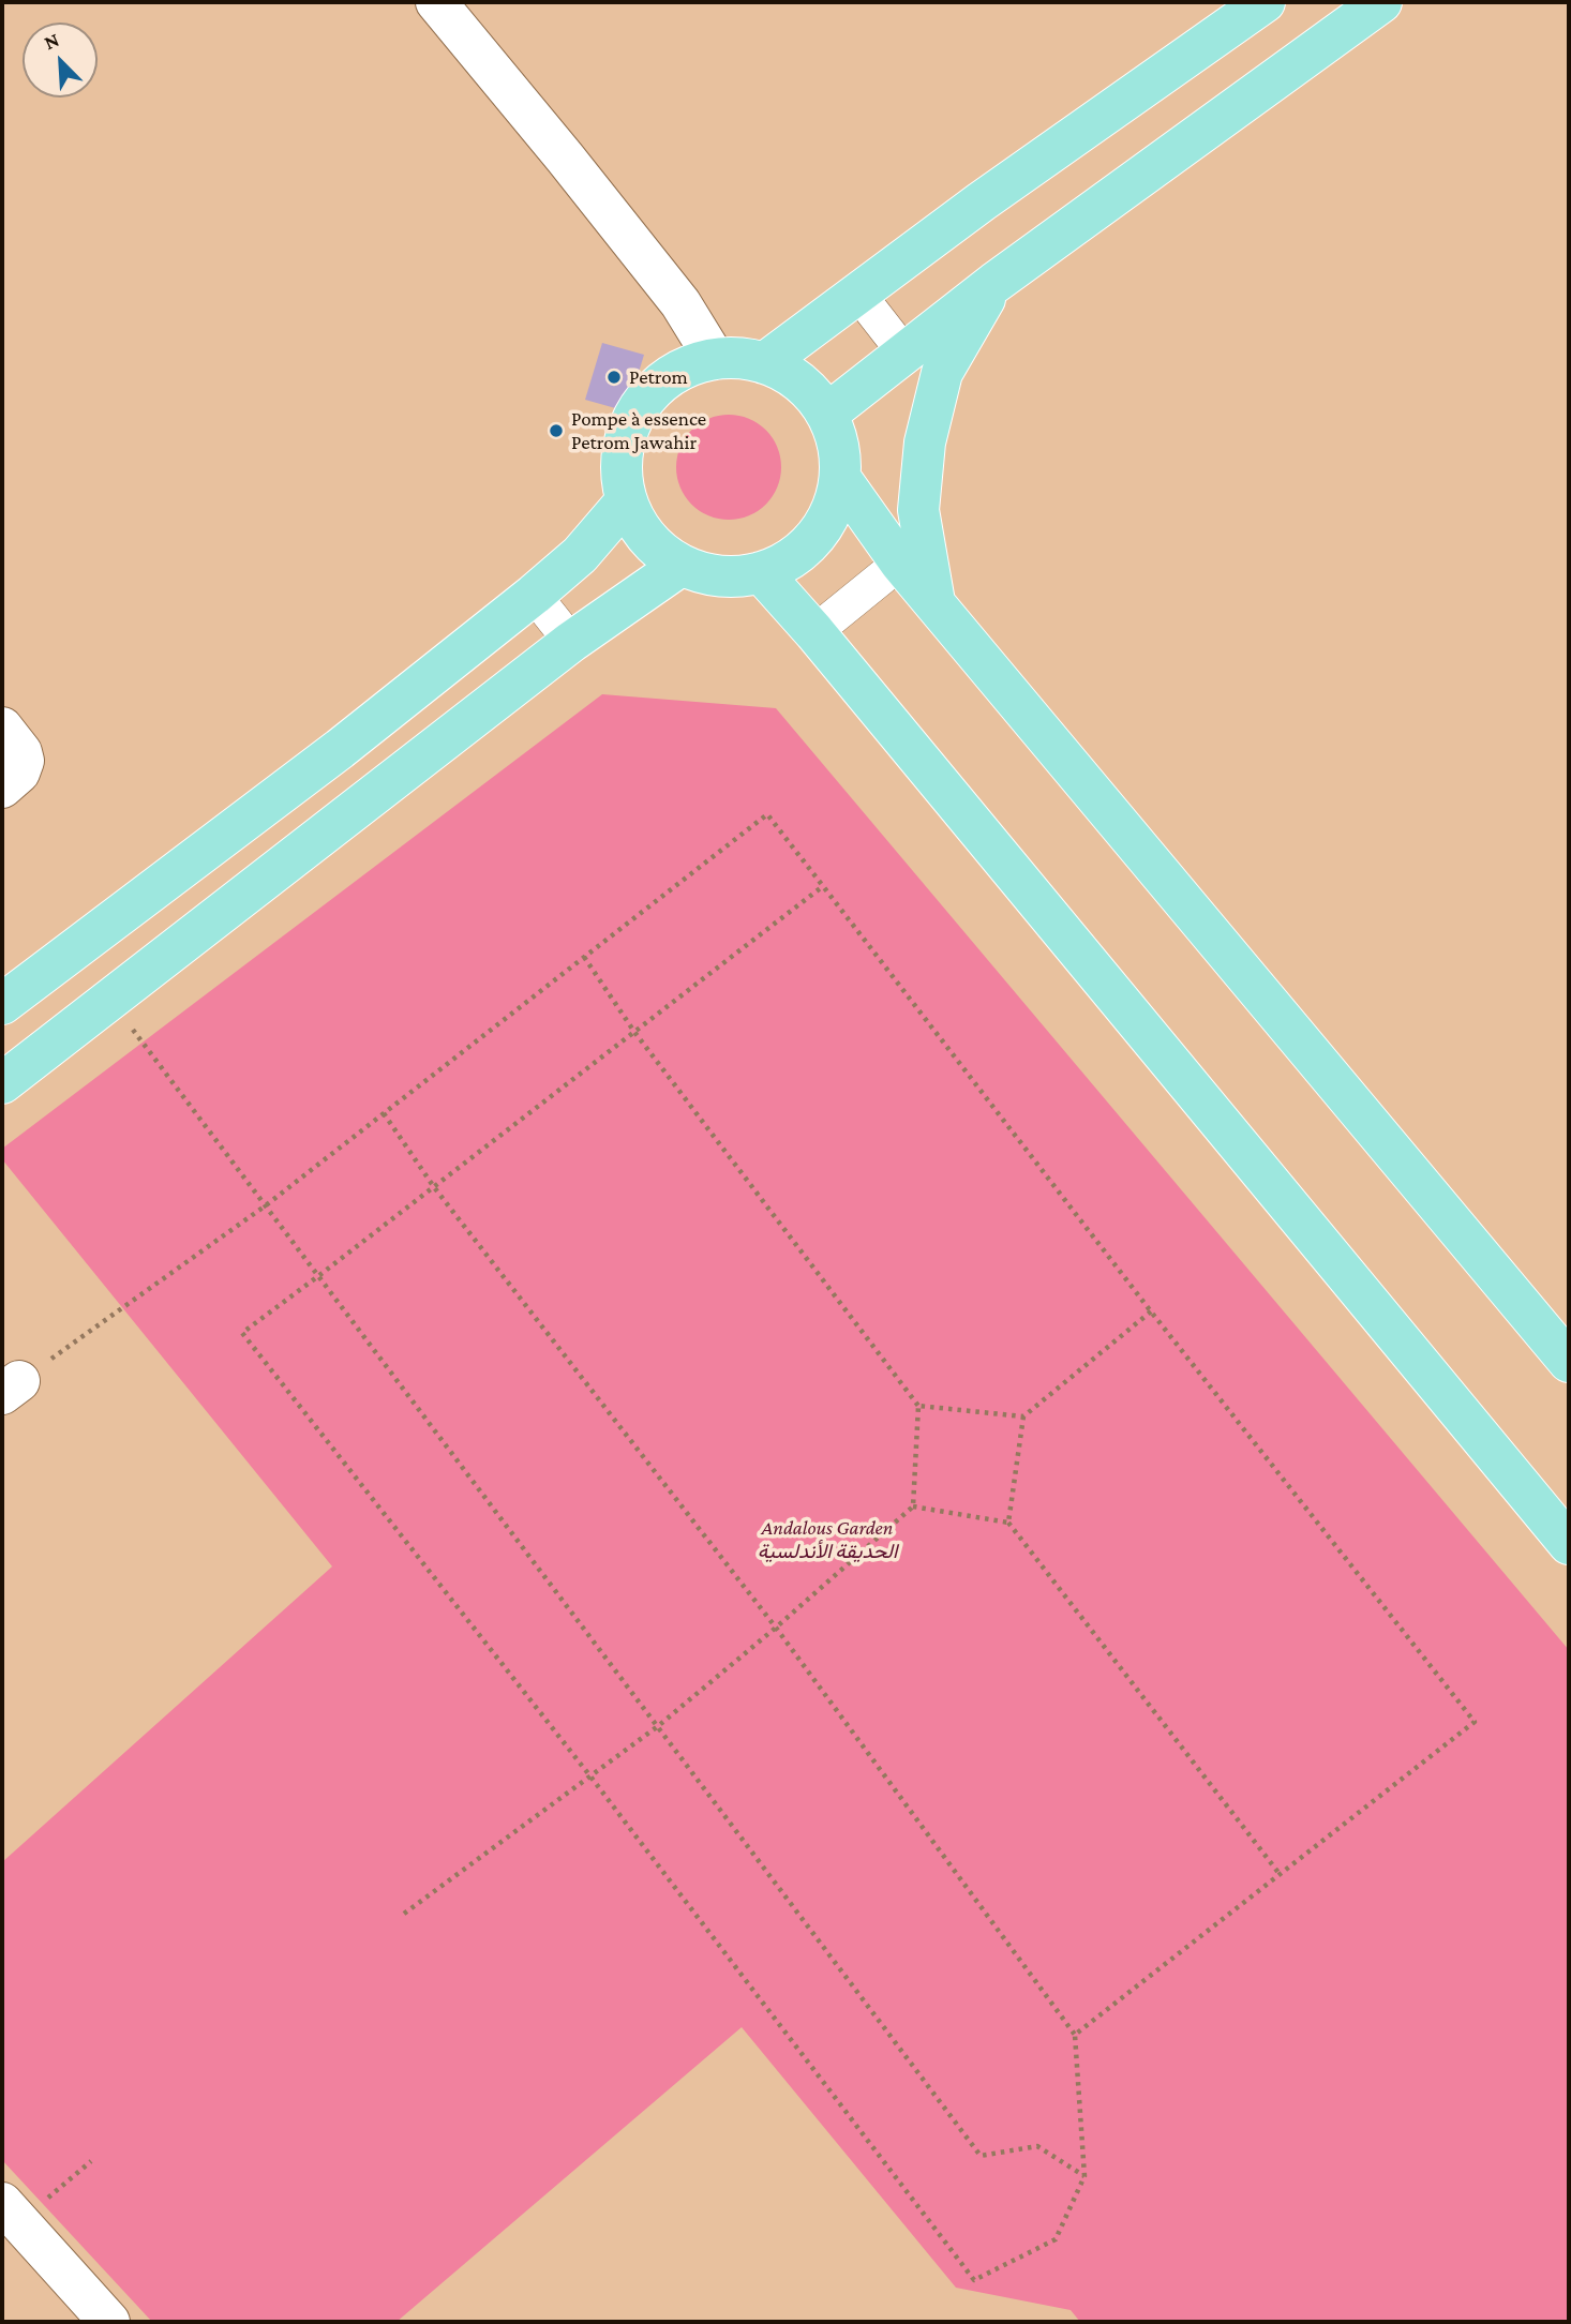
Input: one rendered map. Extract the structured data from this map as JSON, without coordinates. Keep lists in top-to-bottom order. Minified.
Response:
{"parks":["Andalous Garden الحديقة الأندلسية"],"places":["Petrom","Pompe à essence Petrom Jawahir"],"north":"top left"}
